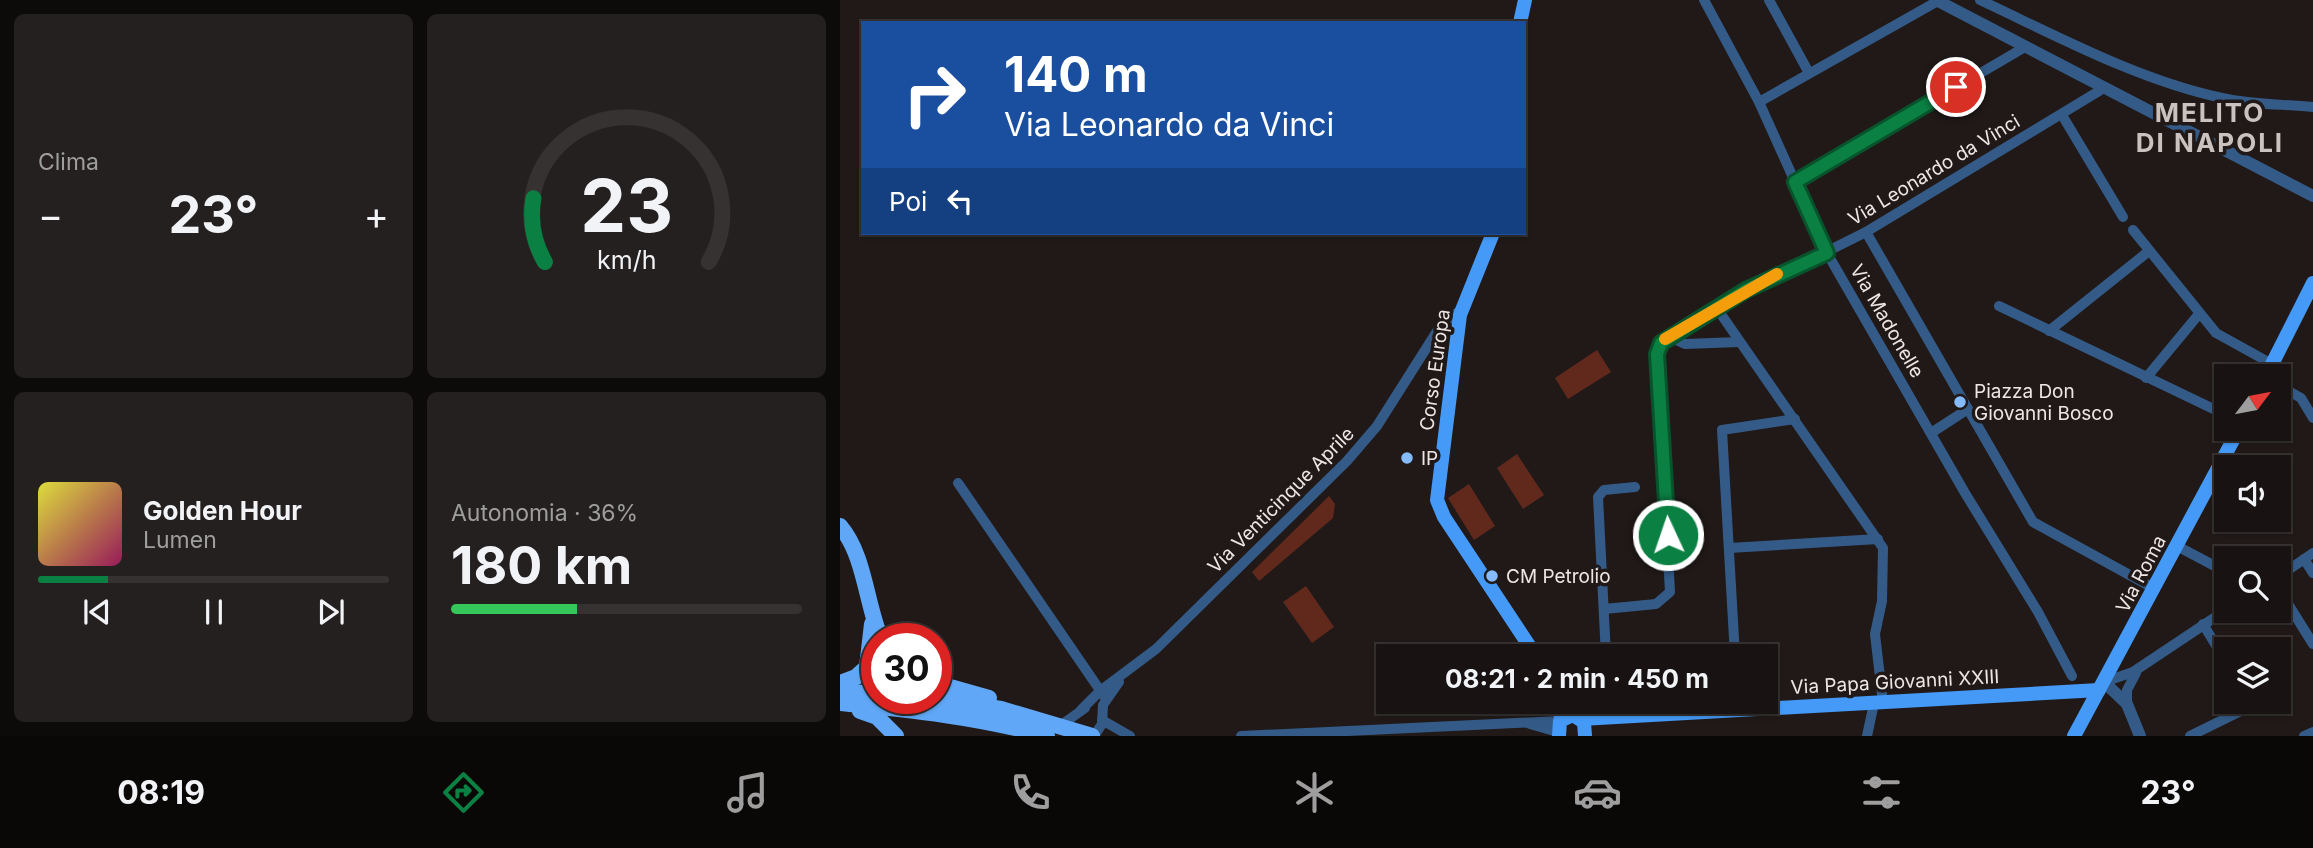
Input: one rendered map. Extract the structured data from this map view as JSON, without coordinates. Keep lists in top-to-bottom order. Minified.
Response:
{"streets":{"main road":["Corso Europa","Via Roma","Via Papa Giovanni XXIII"],"street":["Via Leonardo da Vinci","Via Madonelle","Via Venticinque Aprile"]},"crossings":[["Via Leonardo da Vinci","Via Madonelle"],["Via Roma","Via Papa Giovanni XXIII"]],"districts":["MELITO DI NAPOLI"],"places":["Piazza Don Giovanni Bosco","IP","CM Petrolio"],"north":"top right","page":{"tile":["Clima",["Autonomia · 36%","180 km"]],"turn":["140 m","Via Leonardo da Vinci"],"then":"Poi","heat":["−","23°","+"],"song":["Golden Hour","Lumen"],"limit":"30","trip":"08:21 · 2 min · 450 m","tabs":["08:19","23°"],"gauge":["23","km/h"]}}
